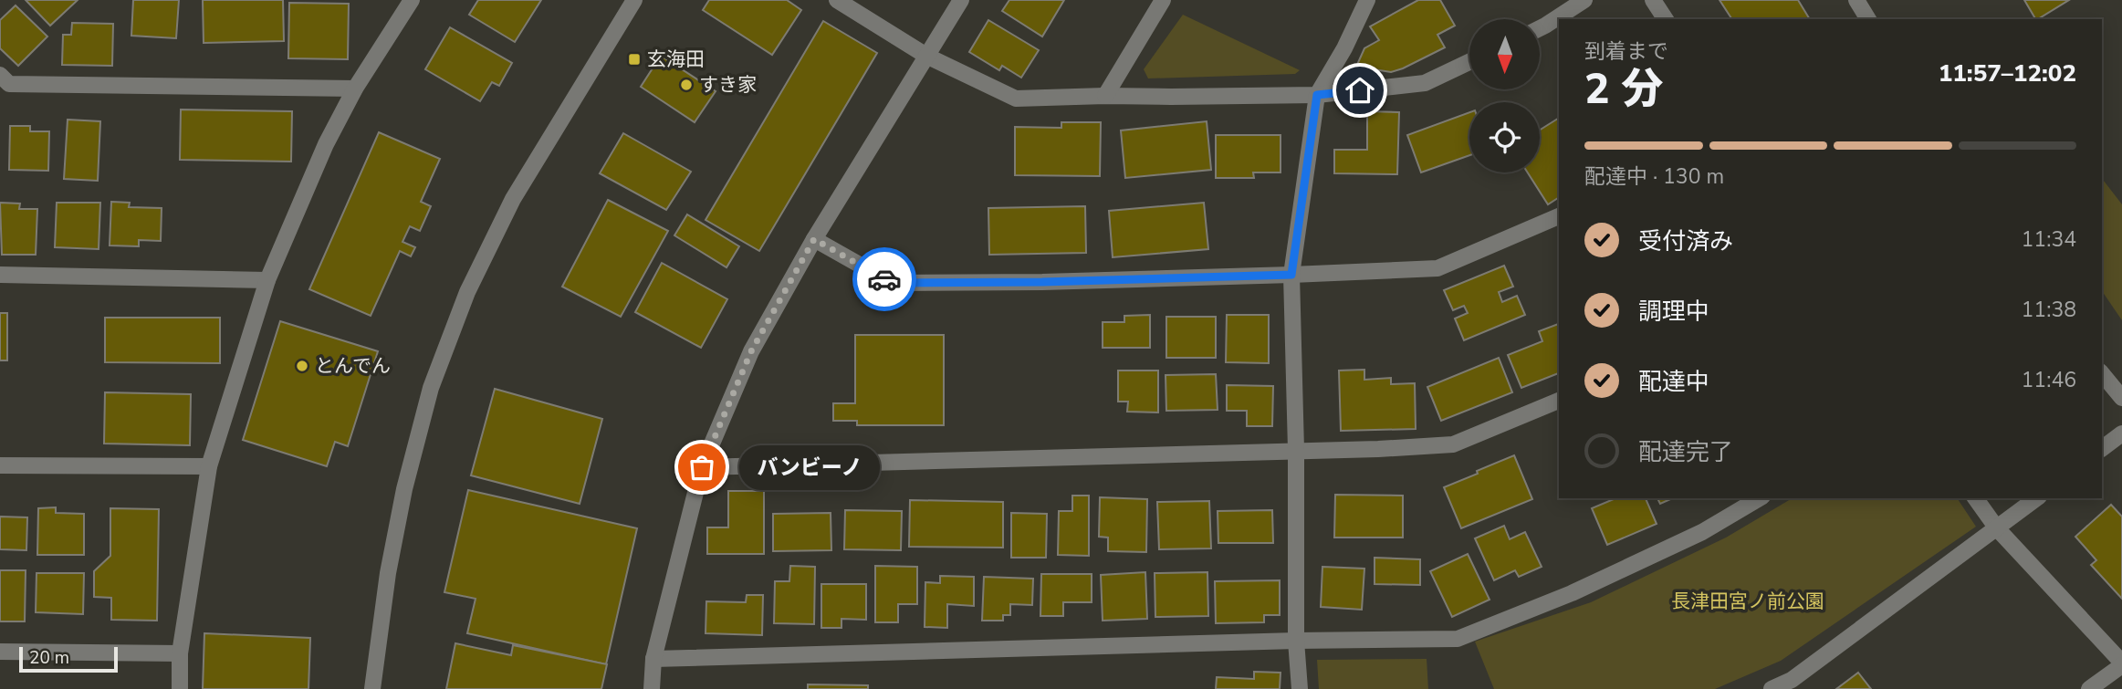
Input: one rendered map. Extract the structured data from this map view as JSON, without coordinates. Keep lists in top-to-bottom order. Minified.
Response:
{"parks":["長津田宮ノ前公園"],"places":{"transit":["玄海田"],"other":["すき家","とんでん","バンビーノ"]},"scale_bar":"20 m","north":"bottom","page":{"heading":["2 分","到着まで","11:57–12:02"],"bar":"配達中 · 130 m","list":[["受付済み","11:34"],["調理中","11:38"],["配達中","11:46"],"配達完了"],"bubble":"バンビーノ","scale":"20 m"}}
